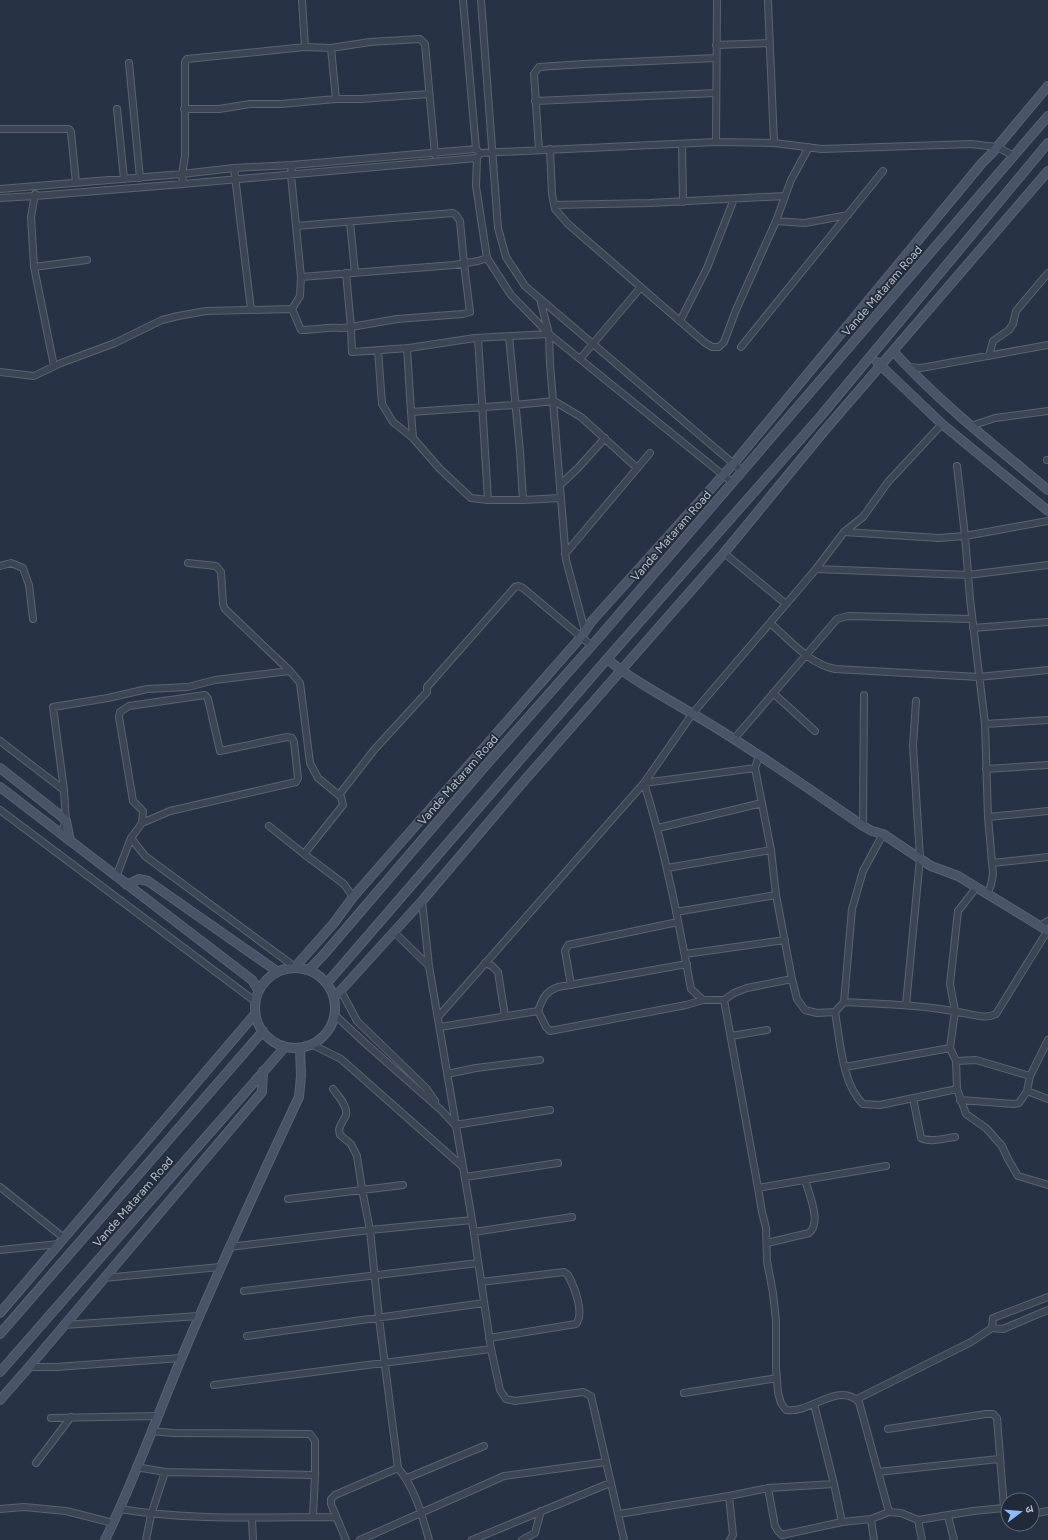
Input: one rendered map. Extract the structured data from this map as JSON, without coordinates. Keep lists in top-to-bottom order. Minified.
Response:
{"streets":{"street":["Vande Mataram Road"]},"north":"right"}
